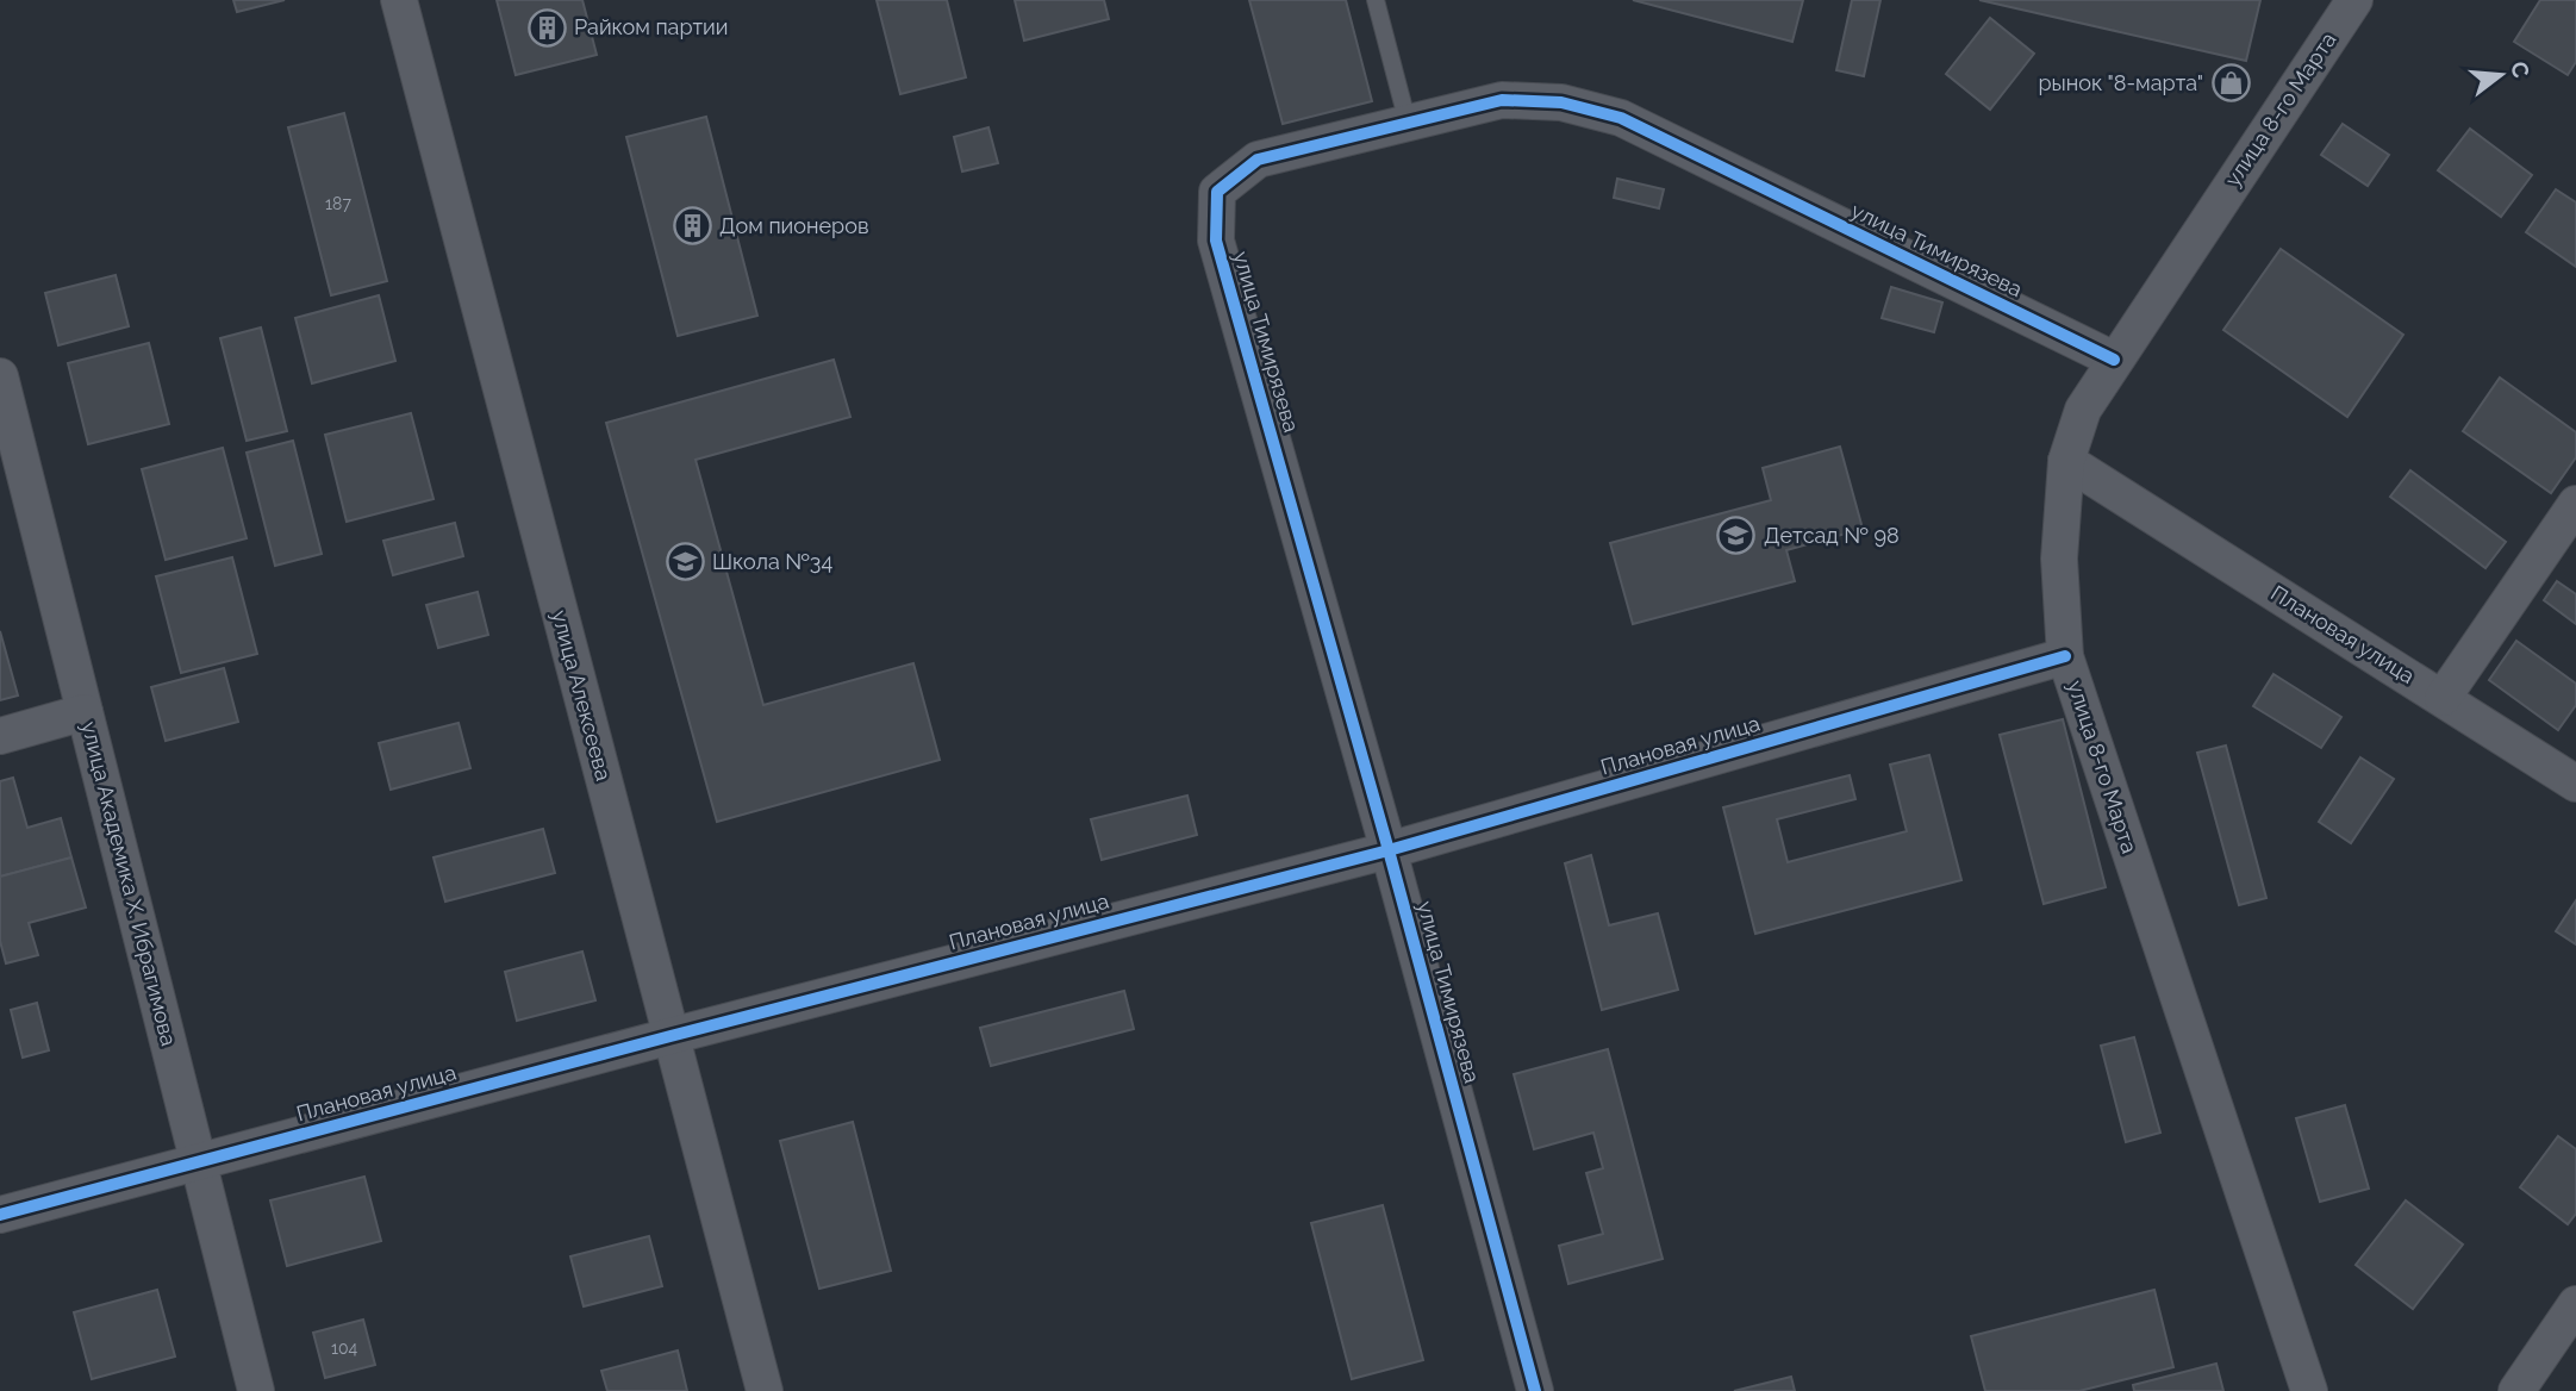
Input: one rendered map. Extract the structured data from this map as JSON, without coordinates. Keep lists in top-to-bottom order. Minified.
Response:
{"streets":{"street":["улица 8-го Марта","улица Тимирязева","Плановая улица","улица Алексеева","улица Академика Х. Ибрагимова"]},"crossings":[["улица 8-го Марта","улица Тимирязева"],["улица 8-го Марта","Плановая улица"],["улица Тимирязева","Плановая улица"],["Плановая улица","улица Алексеева"],["Плановая улица","улица Академика Х. Ибрагимова"]],"places":{"building":["Райком партии","Дом пионеров"],"shop":["рынок \"8-марта\""],"school or university":["Детсад № 98","Школа №34"]},"house_numbers":["187","104"],"north":"right"}
